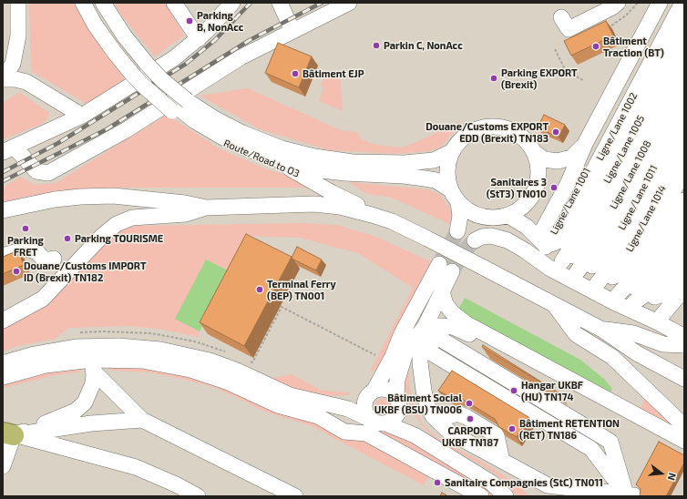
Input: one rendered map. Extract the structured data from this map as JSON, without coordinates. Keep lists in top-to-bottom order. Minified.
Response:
{"streets":{"street":["Ligne/Lane 1002","Ligne/Lane 1005","Route/Road to O3","Ligne/Lane 1008","Ligne/Lane 1011","Ligne/Lane 1001","Ligne/Lane 1014"]},"crossings":[["Ligne/Lane 1002","Ligne/Lane 1001"],["Ligne/Lane 1005","Ligne/Lane 1008"]],"places":["Parking B, NonAcc","Parkin C, NonAcc","Bâtiment Traction (BT)","Bâtiment EJP","Parking EXPORT (Brexit)","Douane/Customs EXPORT EDD (Brexit) TN183","Sanitaires 3 (StT3) TN010","Parking FRET","Parking TOURISME","Douane/Customs IMPORT ID (Brexit) TN182","Terminal Ferry (BEP) TN001","Hangar UKBF (HU) TN174","Bâtiment Social UKBF (BSU) TN006","CARPORT UKBF TN187","Bâtiment RETENTION (RET) TN186","Sanitaire Compagnies (StC) TN011"],"north":"right"}
